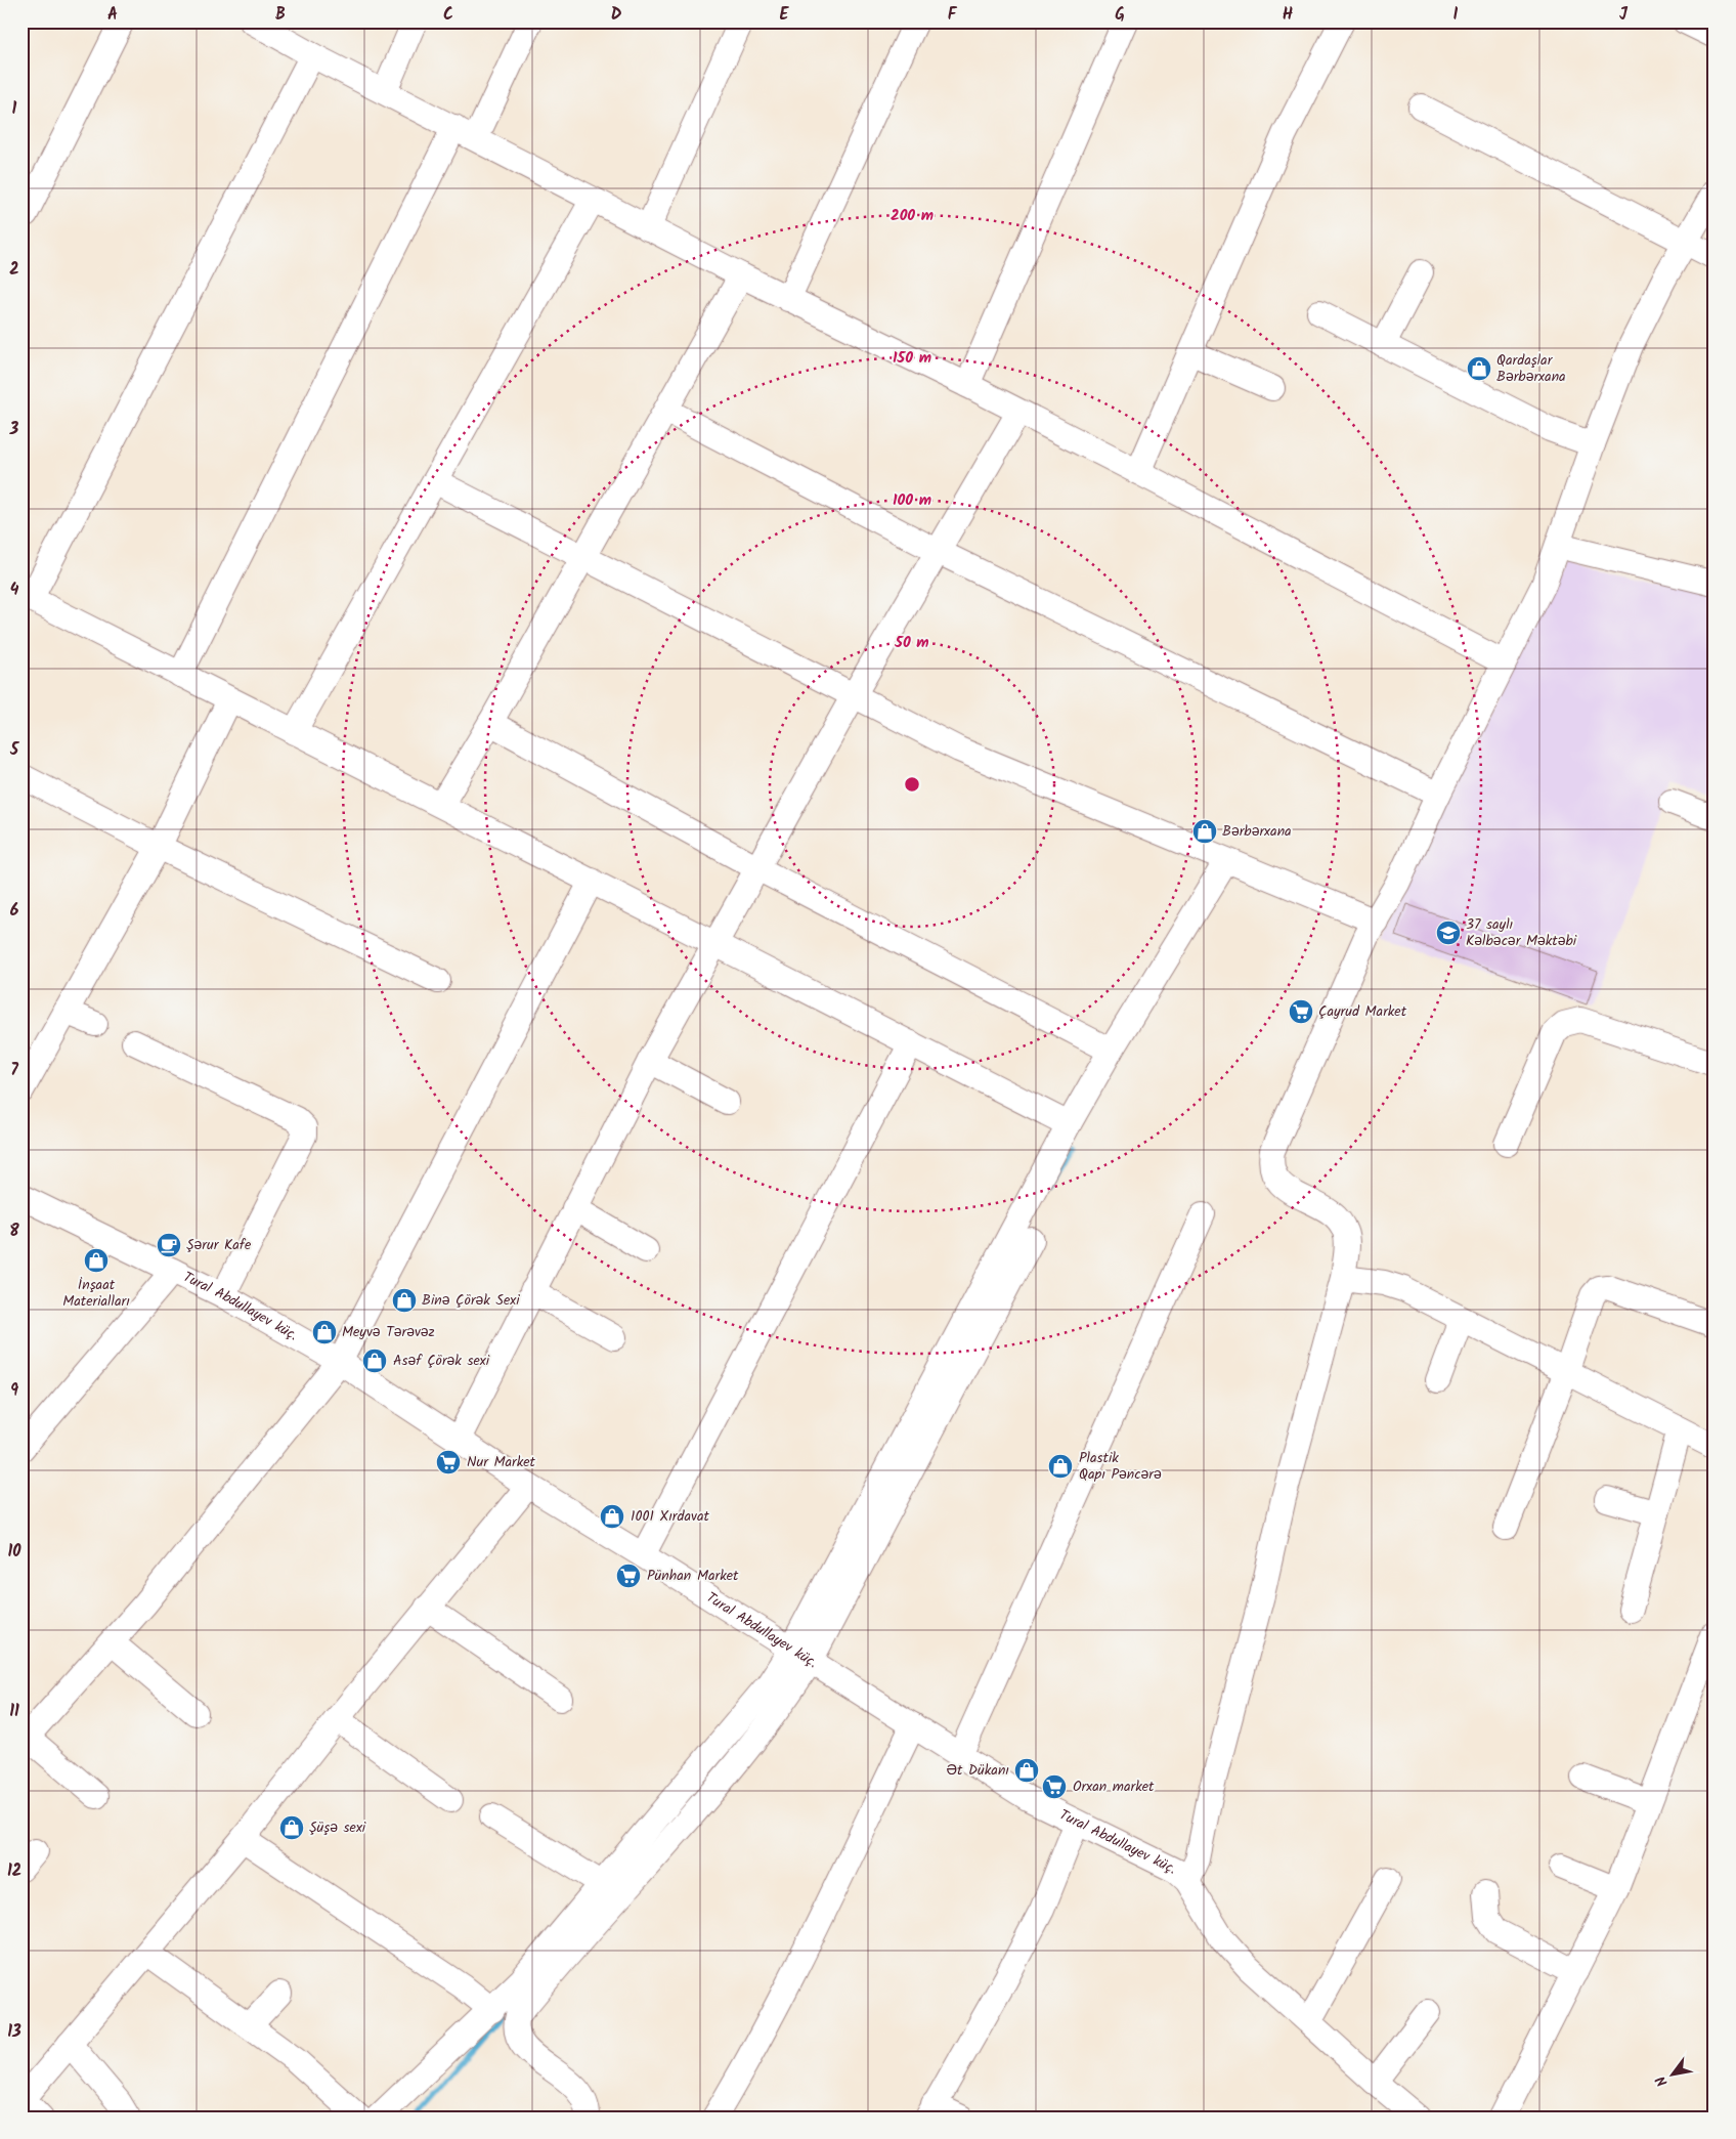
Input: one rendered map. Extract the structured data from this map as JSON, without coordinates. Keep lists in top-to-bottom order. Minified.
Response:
{"streets":{"street":["Tural Abdullayev küç."]},"places":{"shop":["Qardaşlar Bərbərxana","Bərbərxana","İnşaat Materialları","Binə Çörək Sexi","Meyvə Tərəvəz","Asəf Çörək sexi","Plastik Qapı Pəncərə","1001 Xırdavat","Ət Dükanı","Şüşə sexi"],"school or university":["37 saylı Kəlbəcər Məktəbi"],"supermarket":["Çayrud Market","Nur Market","Pünhan Market","Orxan market"],"cafe":["Şərur Kafe"]},"north":"bottom left","grid":{"columns":["A","B","C","D","E","F","G","H","I","J"],"rows":["1","2","3","4","5","6","7","8","9","10","11","12","13"]},"rings":["200 m","150 m","100 m","50 m"]}
